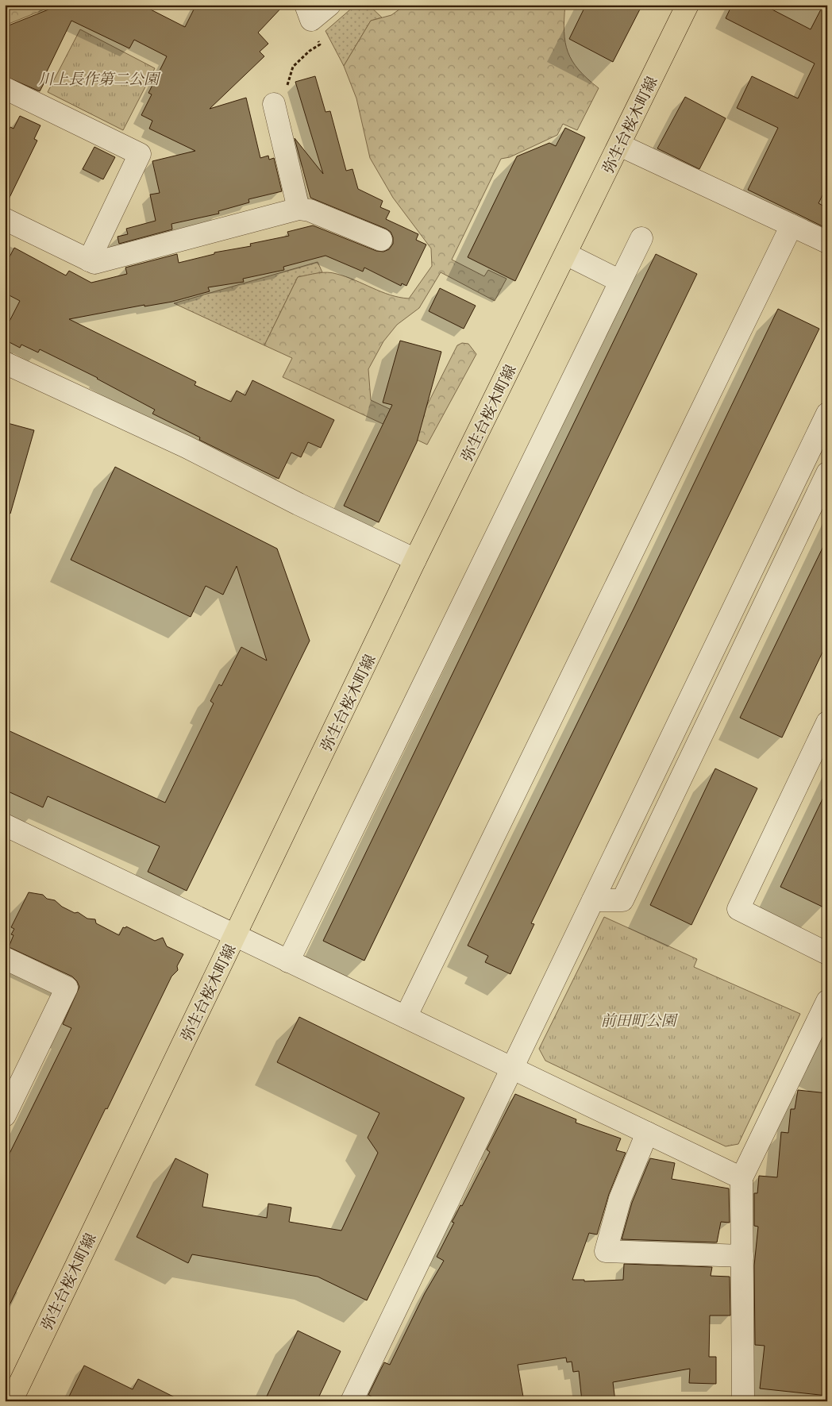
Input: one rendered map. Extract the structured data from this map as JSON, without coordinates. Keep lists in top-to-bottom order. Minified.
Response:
{"streets":{"main road":["弥生台桜木町線"]},"parks":["川上長作第二公園","前田町公園"]}
